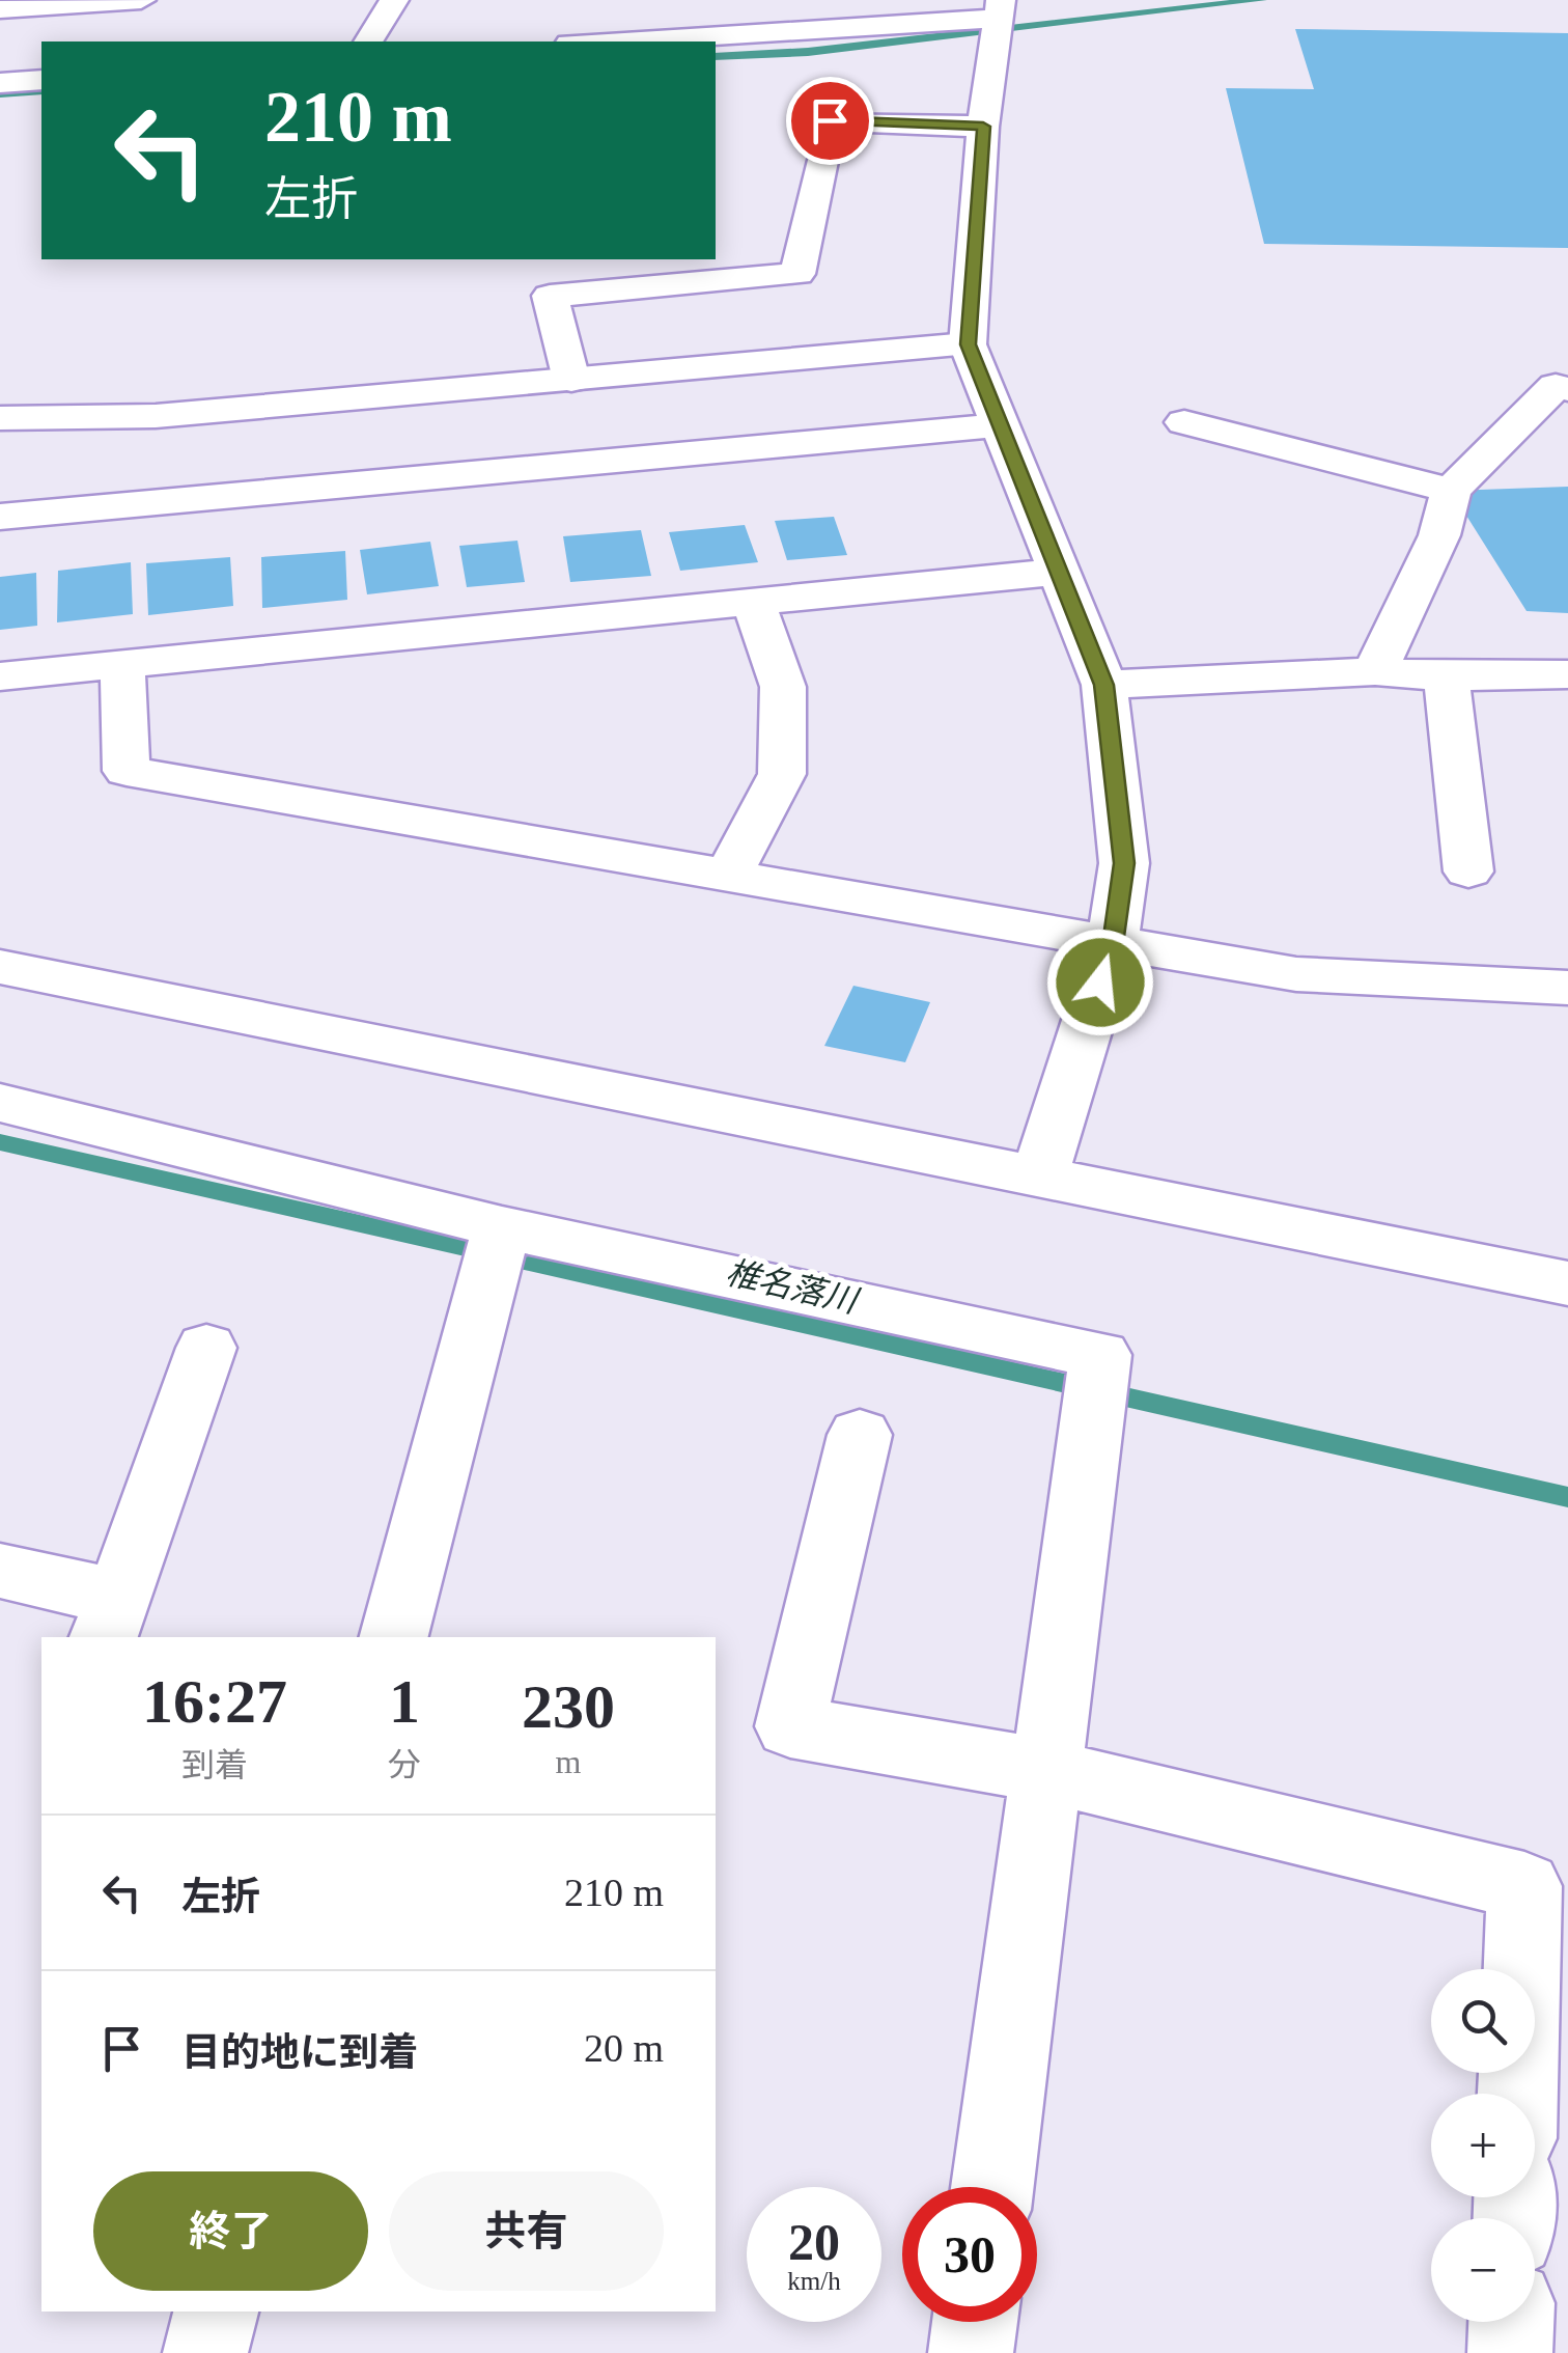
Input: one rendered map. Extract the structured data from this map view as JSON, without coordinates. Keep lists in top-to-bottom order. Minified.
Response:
{"water":["椎名落川"],"page":{"turn":["210 m","左折"],"eta":["16:27","到着","1","分","230","m"],"list":[{"name":"左折","value":"210 m"},{"name":"目的地に到着","value":"20 m"}],"map_buttons":["+","−"],"buttons":["終了","共有"],"speed":"20 km/h","limit":"30"}}
